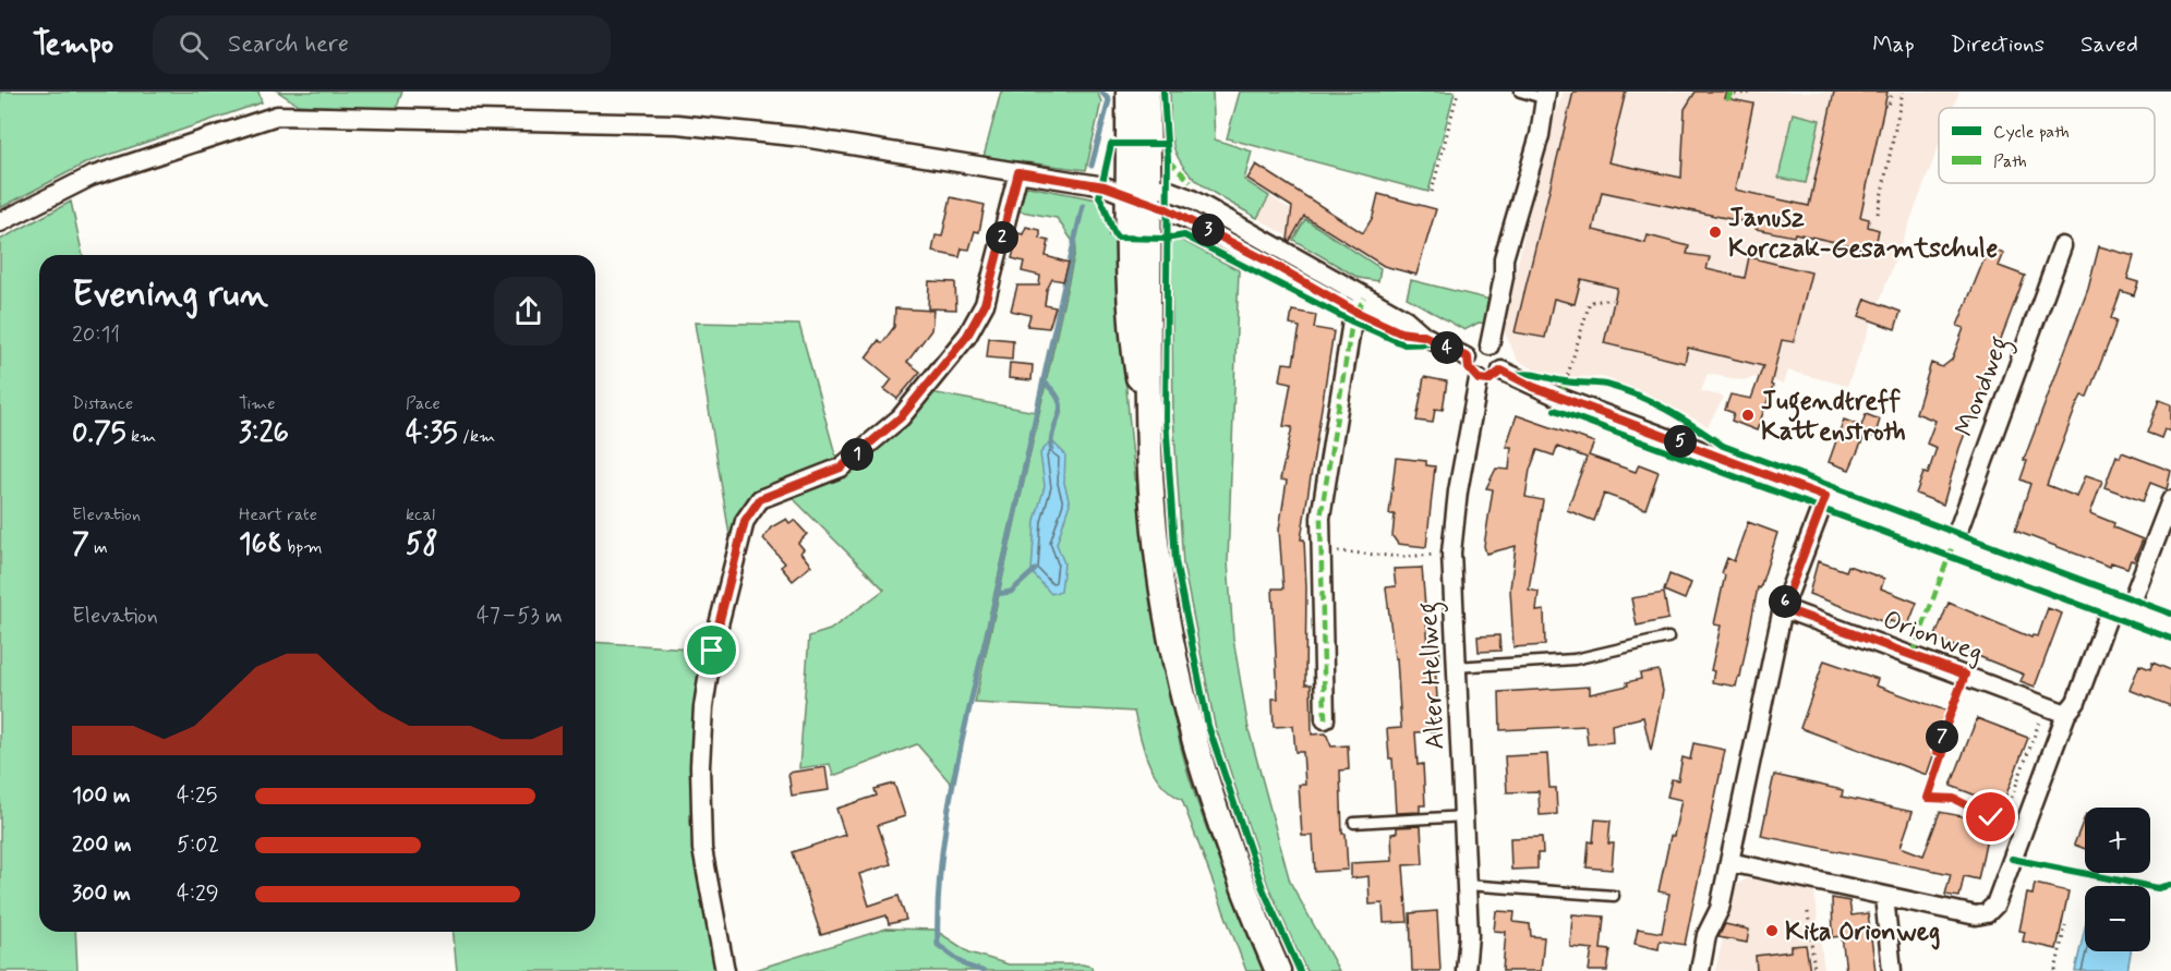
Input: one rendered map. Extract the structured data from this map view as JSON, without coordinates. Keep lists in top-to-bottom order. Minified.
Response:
{"streets":{"street":["Mondweg","Orionweg","Alter Hellweg"]},"places":["Janusz Korczak-Gesamtschule","Jugendtreff Kattenstroth","Kita Orionweg"],"legend":["Cycle path","Path"],"page":{"header":"Tempo","search":"Search here","nav":["Map","Directions","Saved"],"pins":["3","2","4","5","1","6","7"],"heading":["Evening run","20:11"],"stats":[["Distance","0.75 km"],["Time","3:26"],["Pace","4:35 /km"],["Elevation","7 m"],["Heart rate","168 bpm"],["kcal","58"]],"chart":["Elevation","47–53 m"],"list":[{"name":"100 m","note":"4:25"},{"name":"200 m","note":"5:02"},{"name":"300 m","note":"4:29"}],"map_buttons":["+","−"]}}
